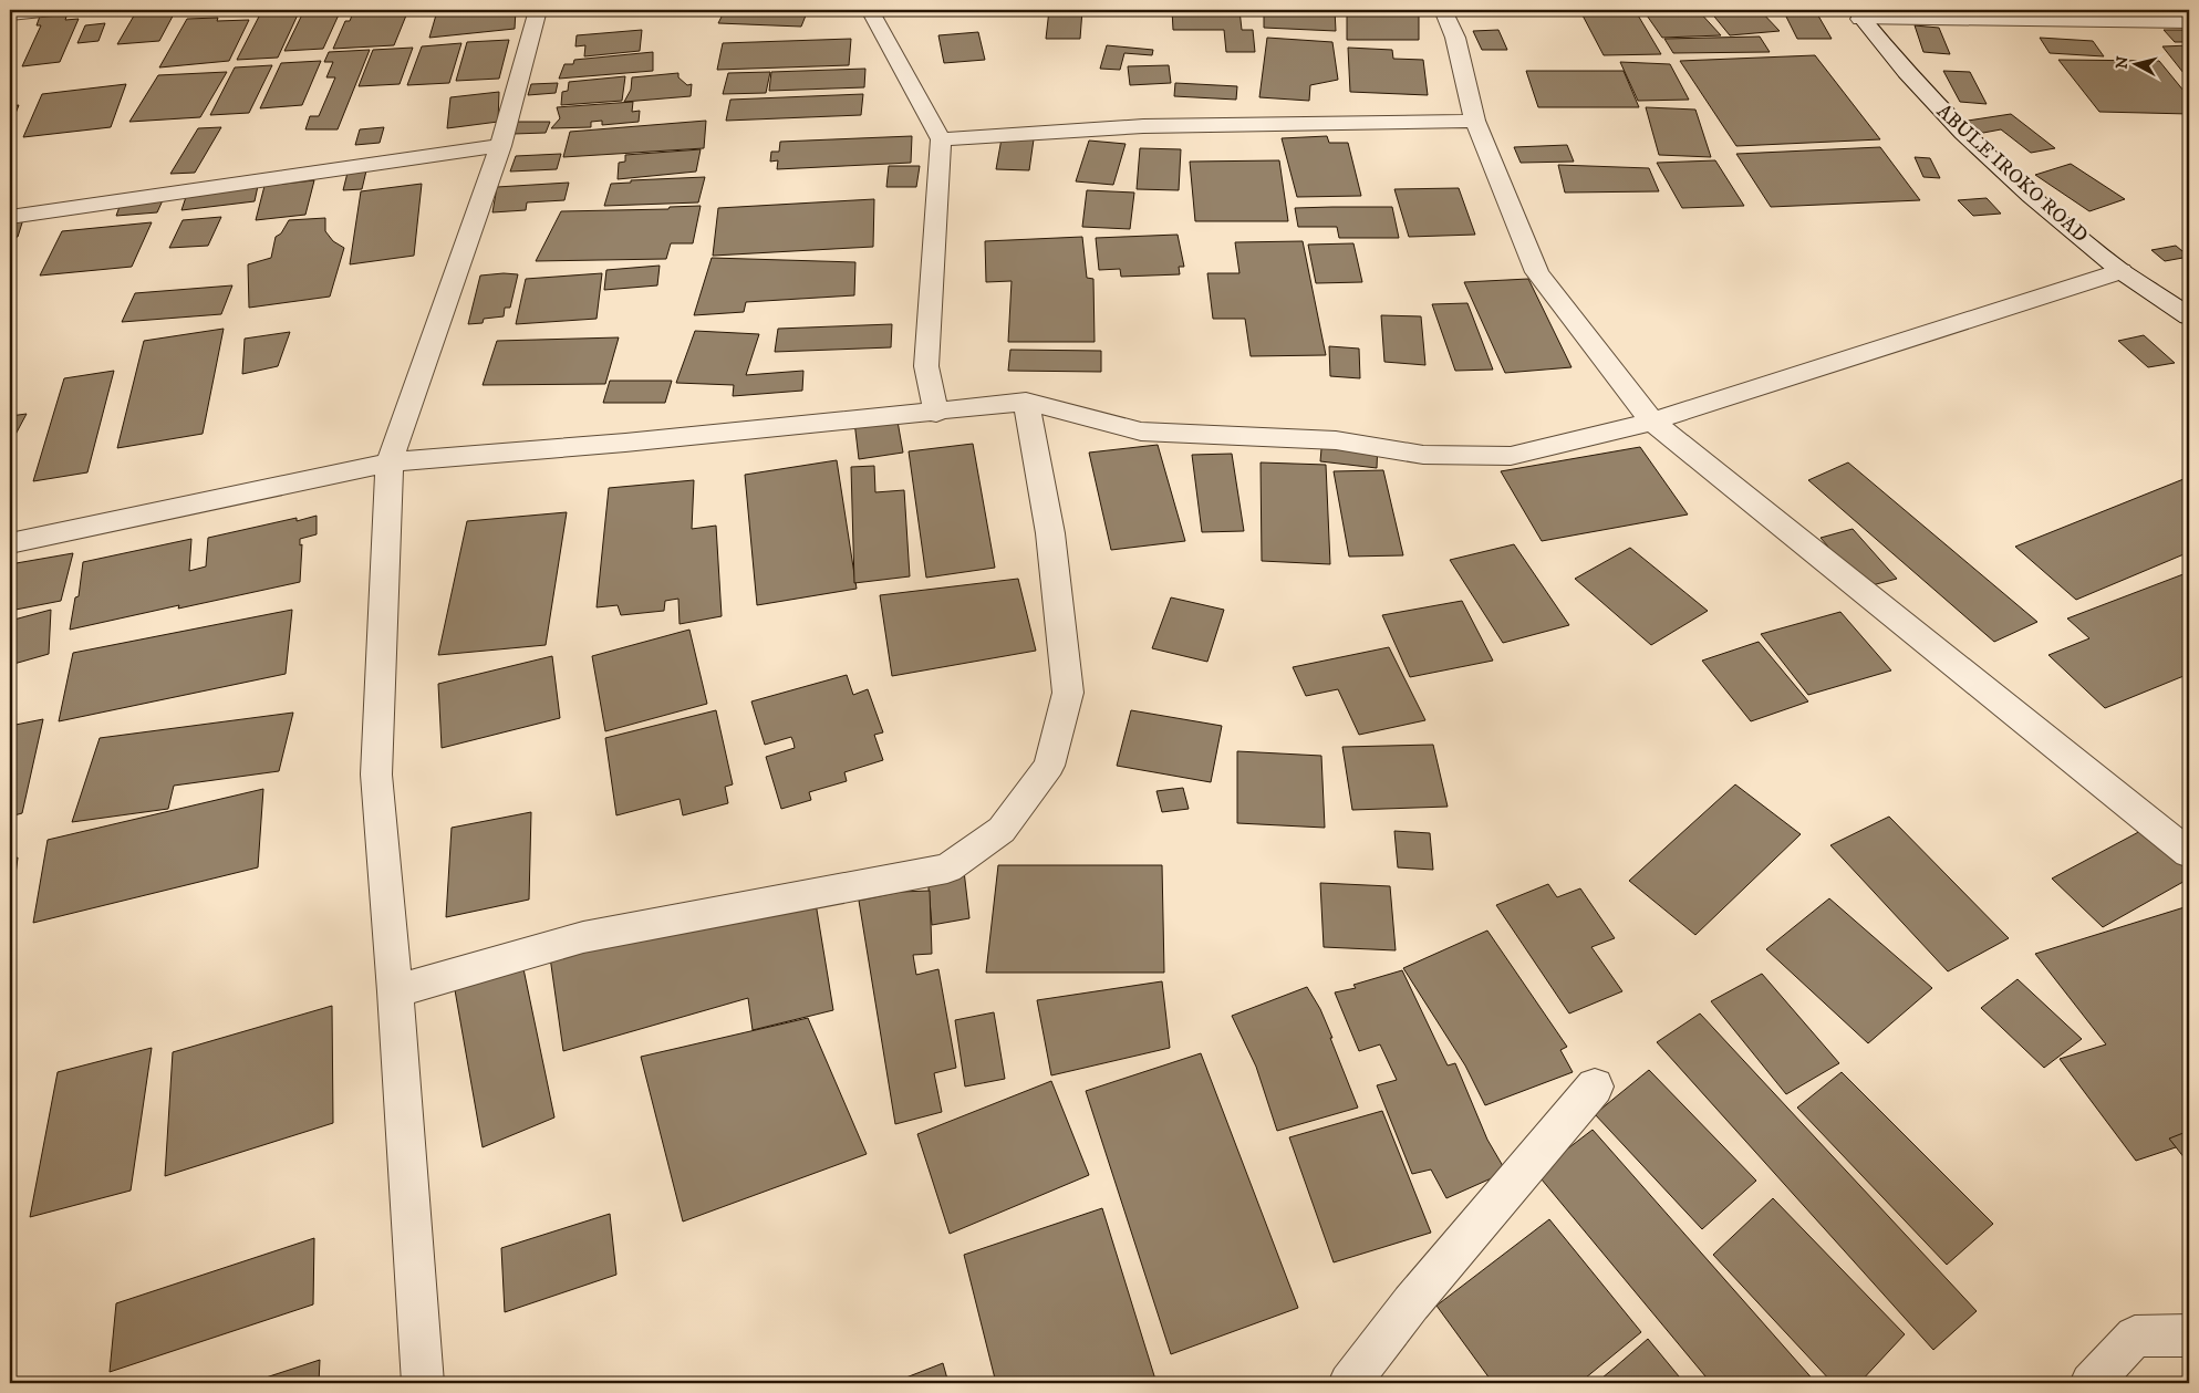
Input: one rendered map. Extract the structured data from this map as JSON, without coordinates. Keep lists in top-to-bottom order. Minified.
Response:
{"streets":{"street":["ABULE IROKO ROAD"]},"north":"left"}
